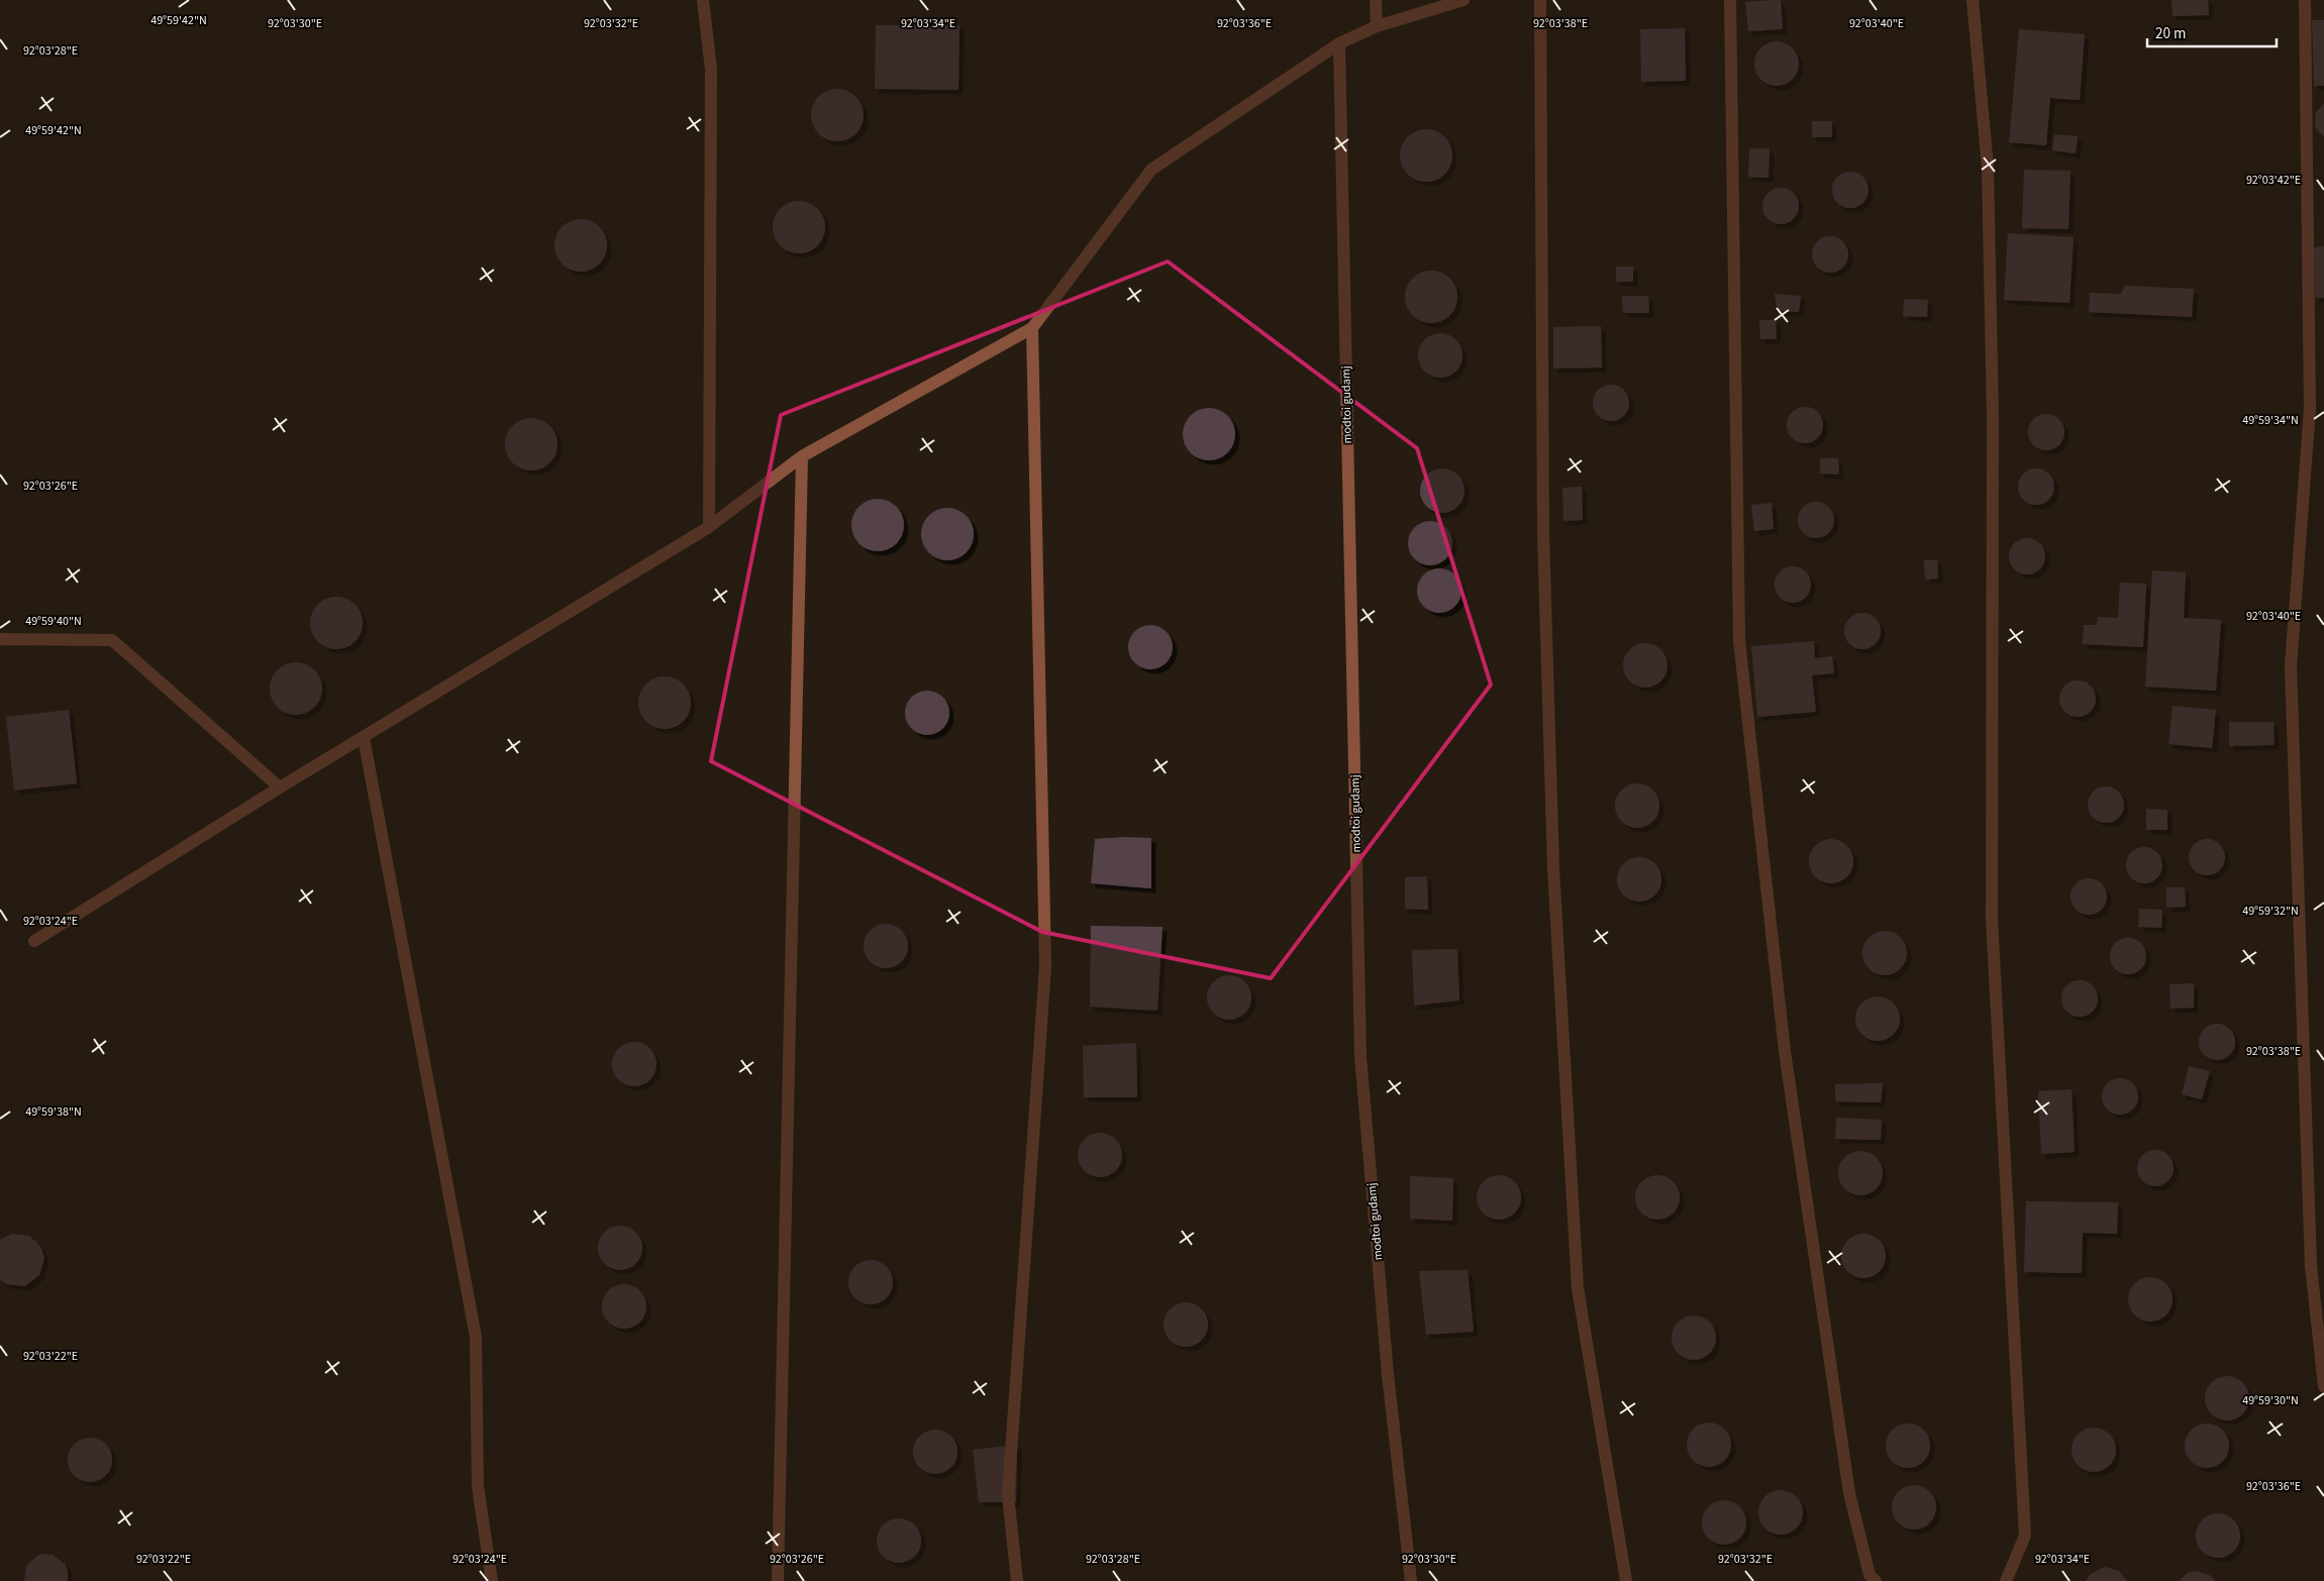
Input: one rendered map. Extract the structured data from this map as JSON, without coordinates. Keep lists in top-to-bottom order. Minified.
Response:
{"streets":{"street":["modtoi gudamj"]},"scale_bar":"20 m","coordinates":["49°59'42\"N","92°03'30\"E","92°03'32\"E","92°03'34\"E","92°03'36\"E","92°03'38\"E","92°03'40\"E","92°03'28\"E","92°03'42\"E","49°59'34\"N","92°03'26\"E","49°59'40\"N","49°59'32\"N","92°03'24\"E","49°59'38\"N","92°03'22\"E","49°59'30\"N"]}
